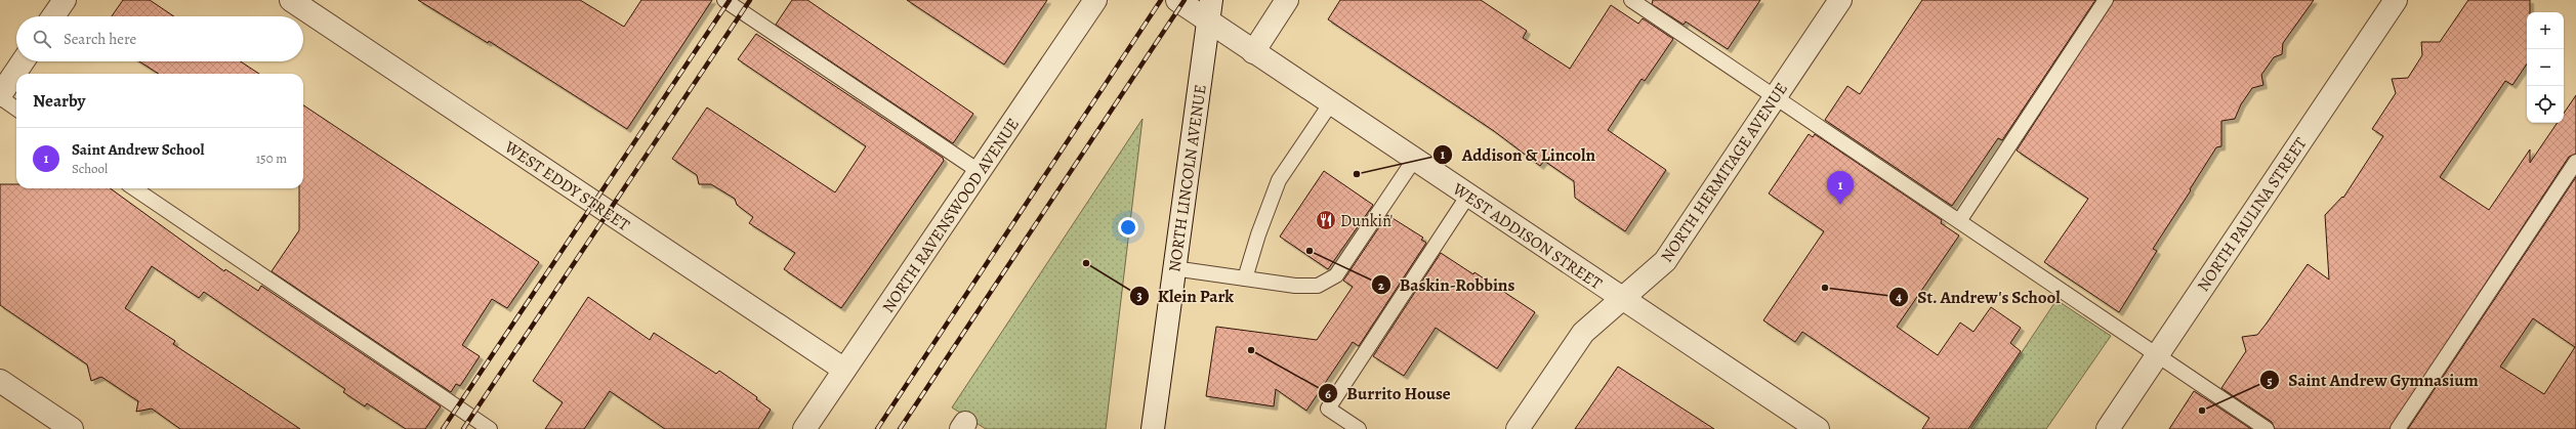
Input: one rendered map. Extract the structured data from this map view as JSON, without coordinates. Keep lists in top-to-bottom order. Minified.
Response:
{"streets":{"street":["NORTH HERMITAGE AVENUE","NORTH LINCOLN AVENUE","WEST EDDY STREET","NORTH PAULINA STREET","NORTH RAVENSWOOD AVENUE","WEST ADDISON STREET"]},"crossings":[["NORTH HERMITAGE AVENUE","WEST ADDISON STREET"],["NORTH LINCOLN AVENUE","WEST ADDISON STREET"],["WEST EDDY STREET","NORTH RAVENSWOOD AVENUE"]],"places":{"other":["Addison & Lincoln","Baskin-Robbins","Klein Park","St. Andrew's School","Burrito House","Saint Andrew Gymnasium"],"restaurant":["Dunkin'"]},"page":{"map_buttons":["+","−"],"search":"Search here","heading":"Nearby","list":[{"mark":"1","name":"Saint Andrew School","note":"School","value":"150 m"}],"pins":"1"}}
